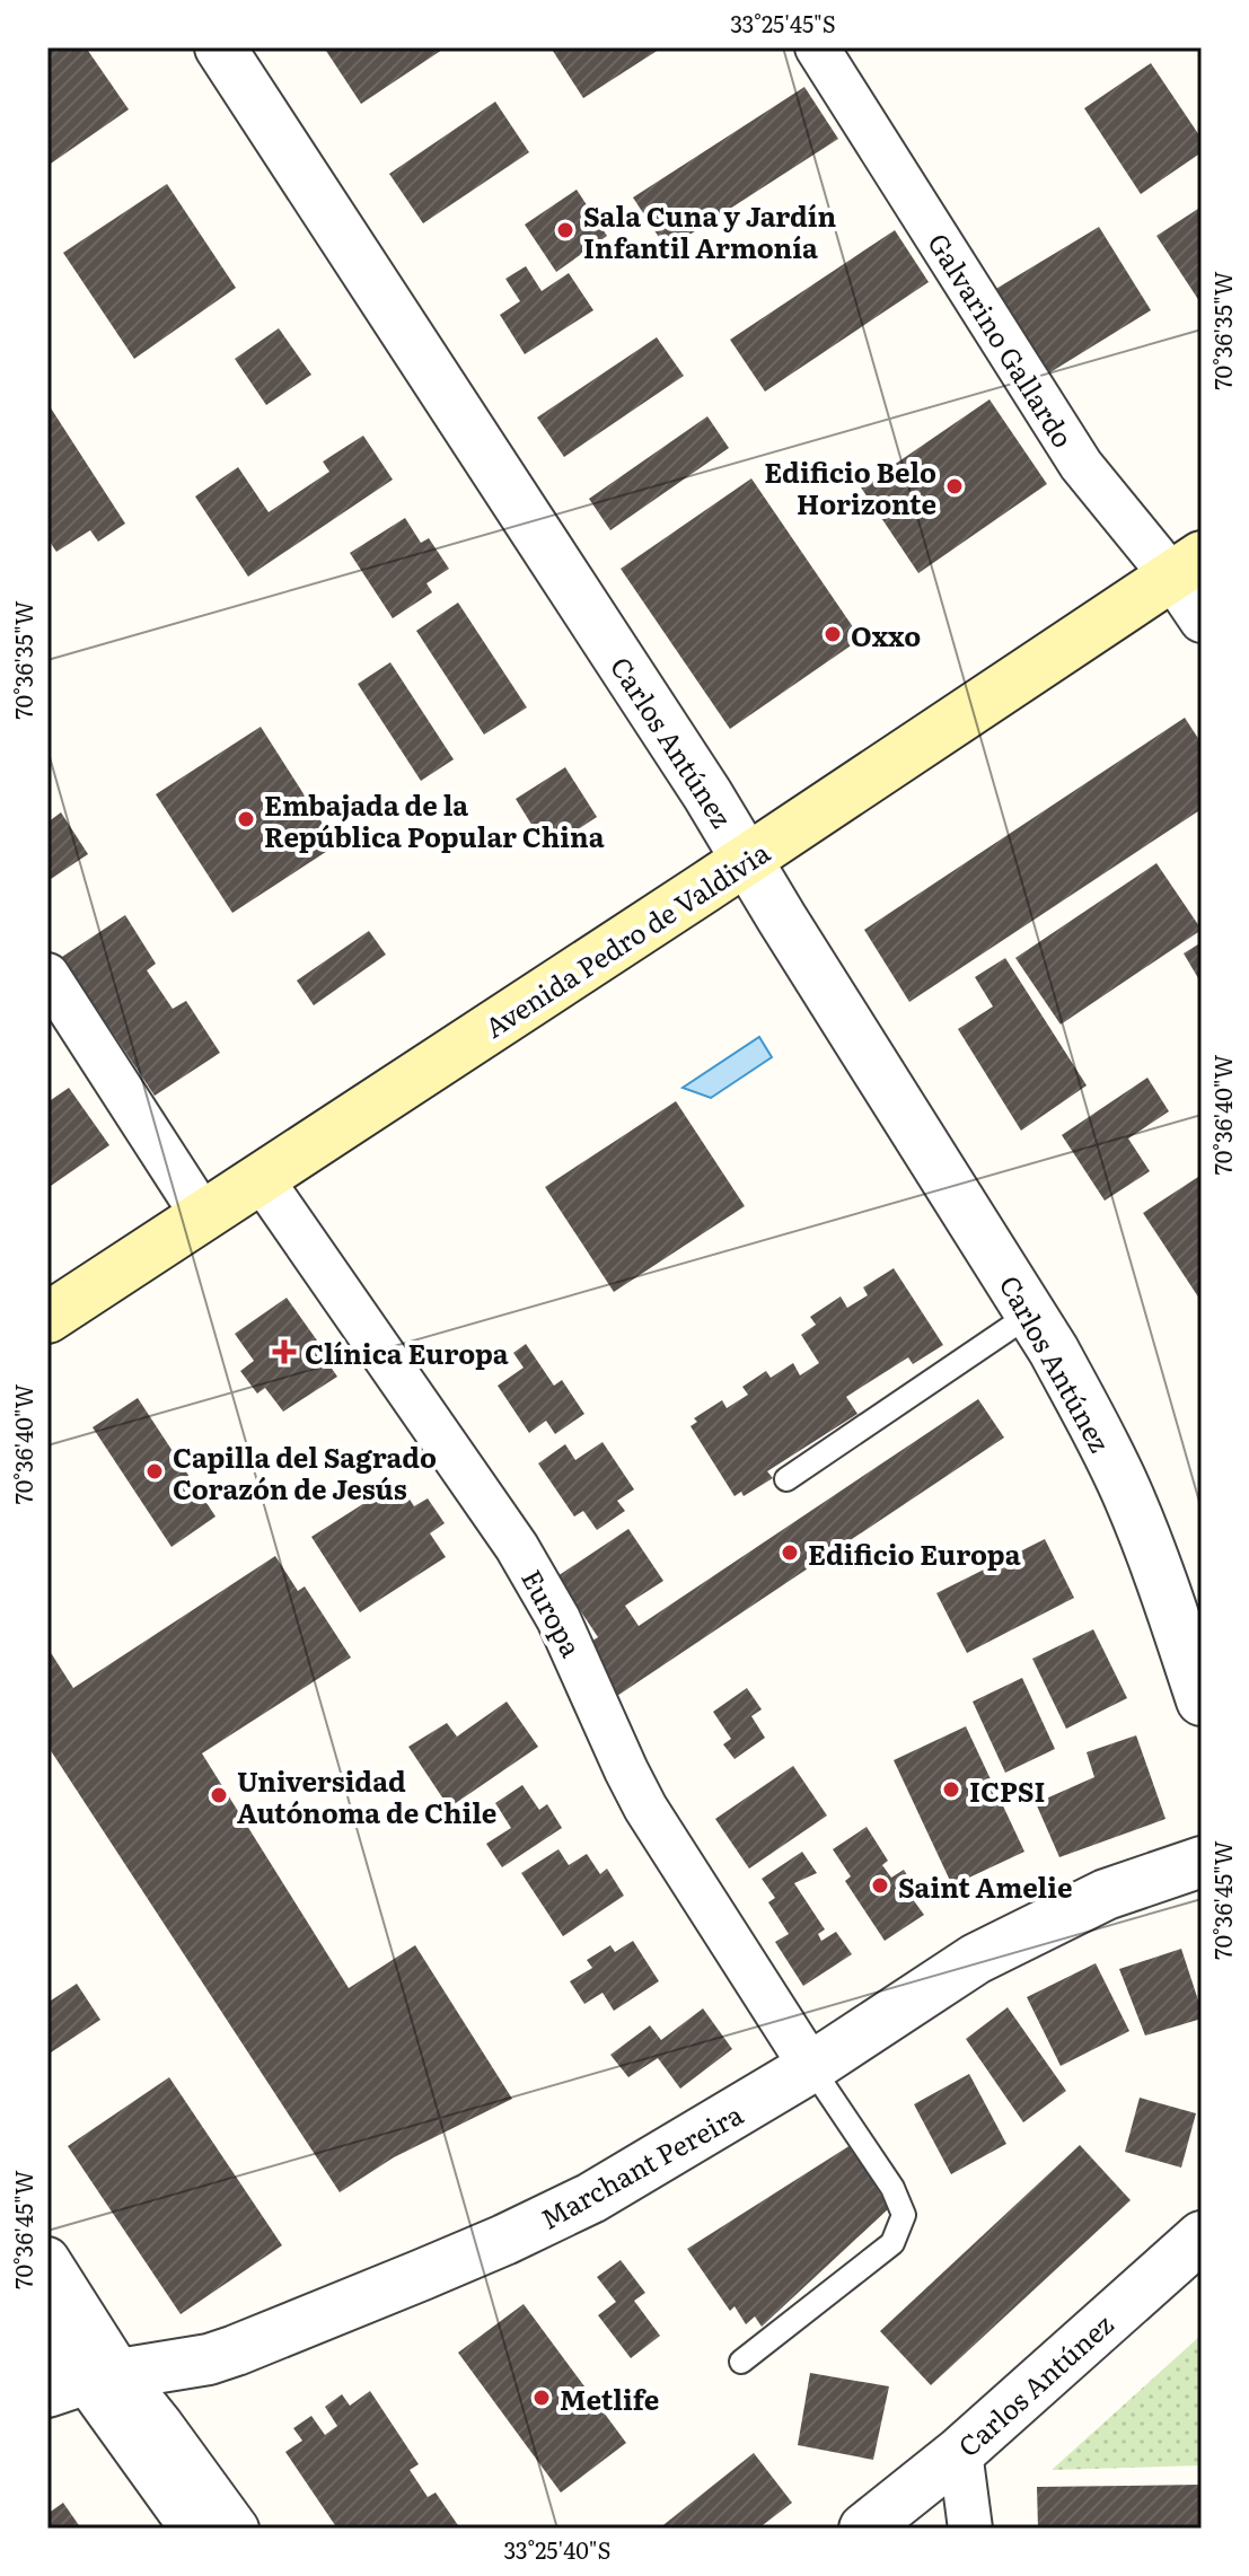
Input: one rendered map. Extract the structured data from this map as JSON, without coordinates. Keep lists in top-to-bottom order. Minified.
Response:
{"streets":{"main road":["Avenida Pedro de Valdivia"],"street":["Galvarino Gallardo","Carlos Antúnez","Europa","Marchant Pereira"]},"crossings":[["Galvarino Gallardo","Avenida Pedro de Valdivia"],["Carlos Antúnez","Avenida Pedro de Valdivia"],["Avenida Pedro de Valdivia","Europa"],["Europa","Marchant Pereira"]],"places":{"other":["Sala Cuna y Jardín Infantil Armonía","Edificio Belo Horizonte","Oxxo","Embajada de la República Popular China","Capilla del Sagrado Corazón de Jesús","Edificio Europa","ICPSI","Universidad Autónoma de Chile","Saint Amelie","Metlife"],"health":["Clínica Europa"]},"coordinates":["33°25'45\"S","70°36'35\"W","70°36'40\"W","70°36'45\"W","33°25'40\"S"]}
